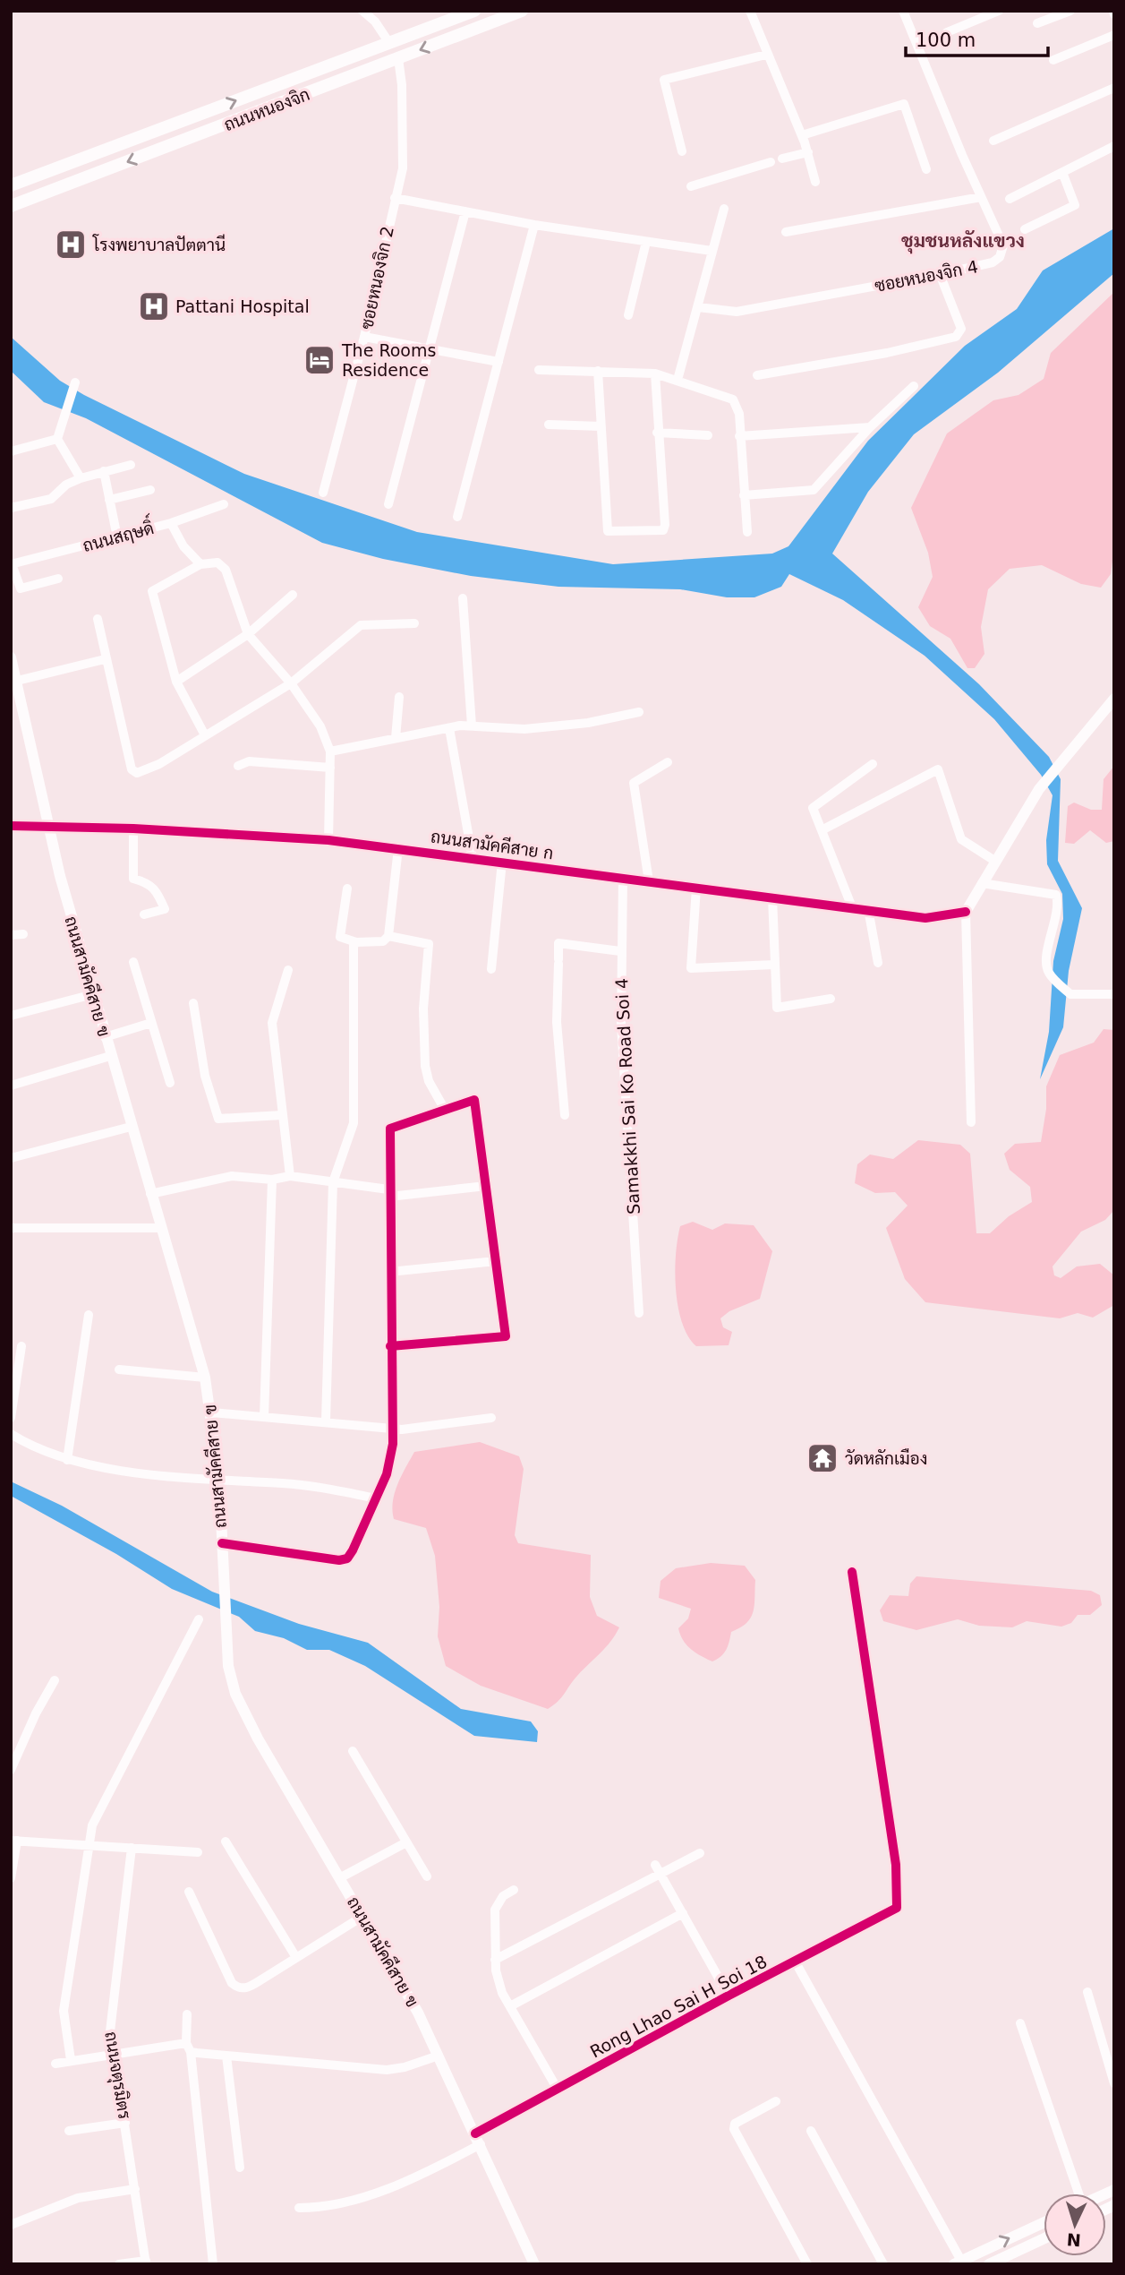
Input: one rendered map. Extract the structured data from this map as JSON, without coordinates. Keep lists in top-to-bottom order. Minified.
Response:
{"streets":{"main road":["ถนนหนองจิก","ถนนสามัคคีสาย ก","ถนนสามัคคีสาย ข"],"street":["ซอยหนองจิก 4","ซอยหนองจิก 2","ถนนสฤษดิ์","Samakkhi Sai Ko Road Soi 4","Rong Lhao Sai H Soi 18","ถนนจตุรมิตร"]},"crossings":[["ถนนหนองจิก","ซอยหนองจิก 2"],["ถนนสามัคคีสาย ก","ถนนสามัคคีสาย ข"],["ถนนสามัคคีสาย ก","Samakkhi Sai Ko Road Soi 4"],["ถนนสามัคคีสาย ข","Rong Lhao Sai H Soi 18"]],"districts":["ชุมชนหลังแขวง"],"places":{"hospital":["โรงพยาบาลปัตตานี","Pattani Hospital"],"hotel":["The Rooms Residence"],"temple":["วัดหลักเมือง"]},"scale_bar":"100 m","north":"bottom"}
